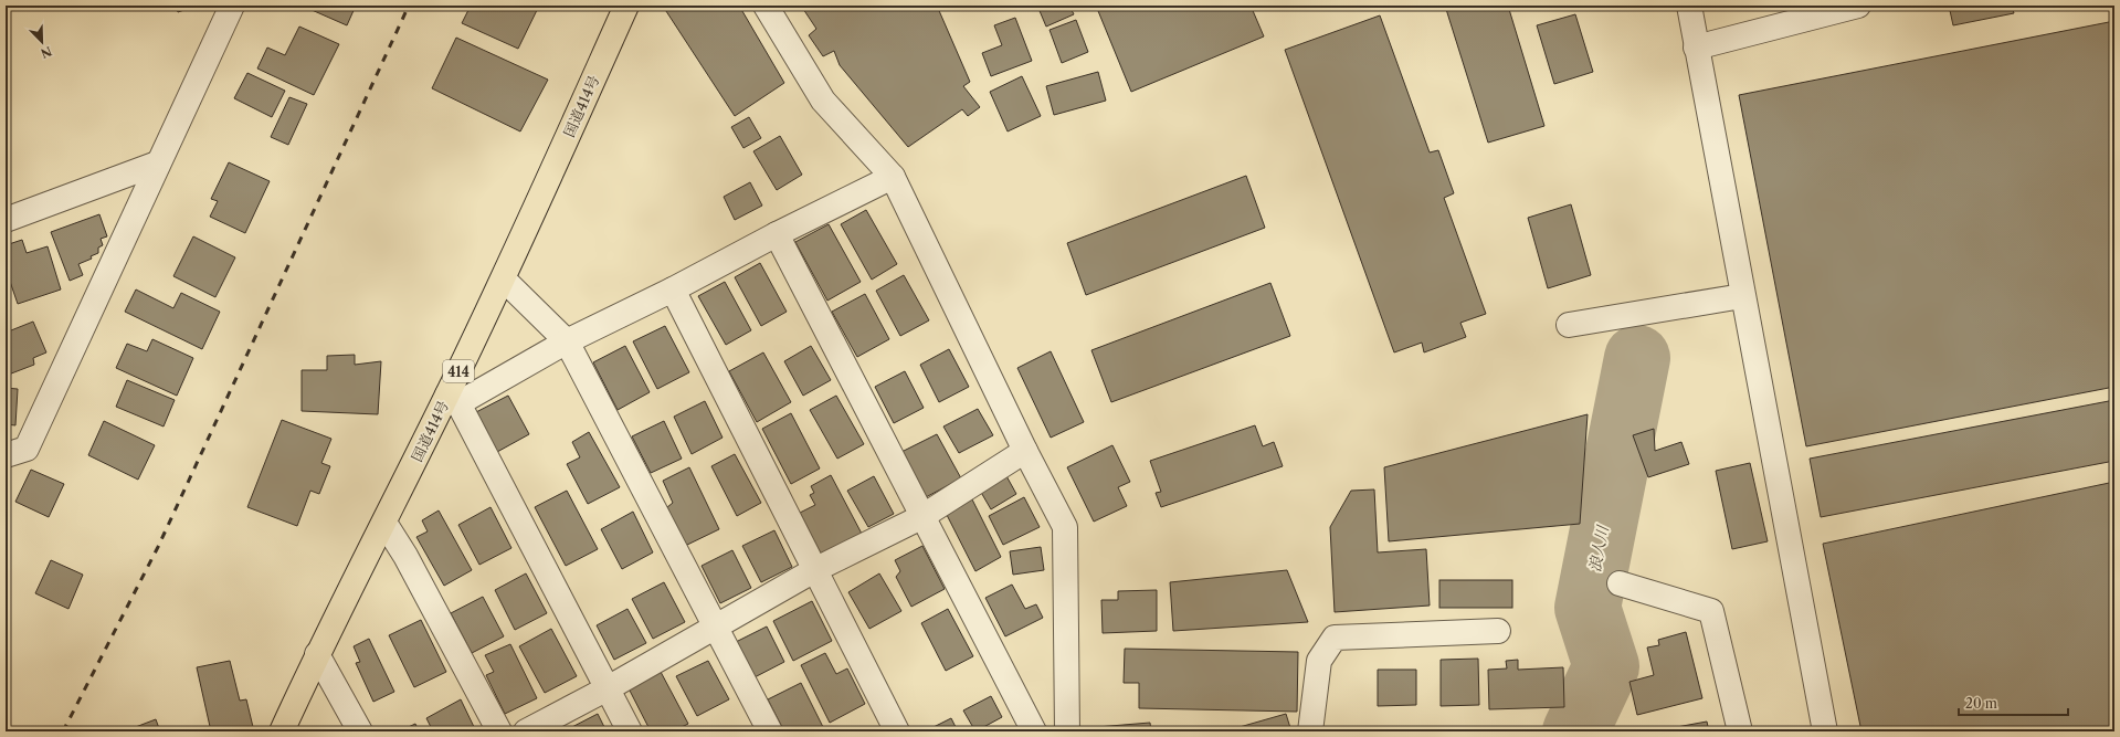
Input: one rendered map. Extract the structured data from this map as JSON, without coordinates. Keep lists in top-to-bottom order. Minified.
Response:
{"streets":{"highway":["国道414号","414"]},"water":["浪人川"],"scale_bar":"20 m","north":"bottom right"}
